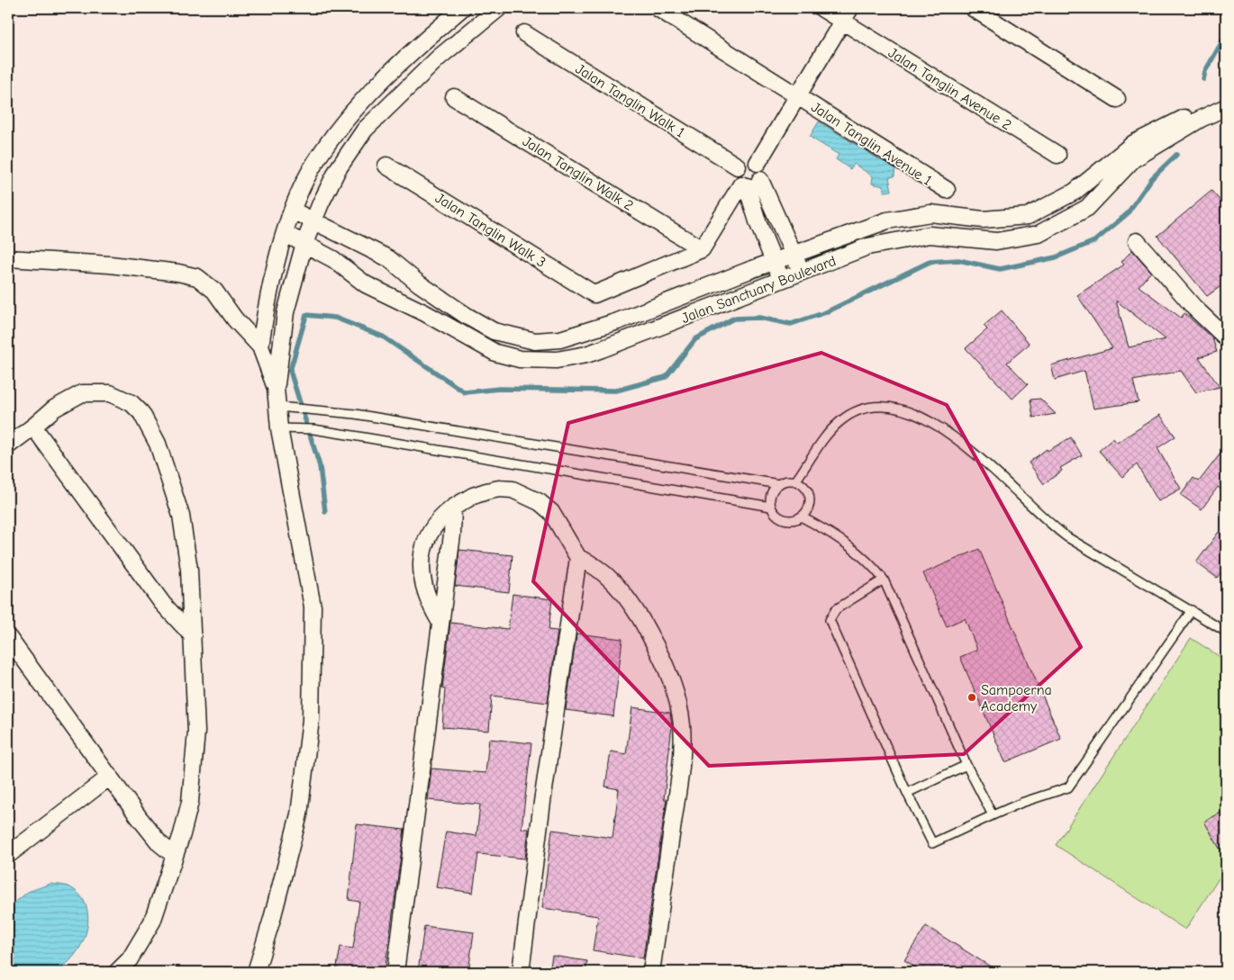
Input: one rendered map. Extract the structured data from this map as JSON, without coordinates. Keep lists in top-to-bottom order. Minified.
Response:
{"streets":{"street":["Jalan Tanglin Avenue 2","Jalan Tanglin Walk 1","Jalan Tanglin Avenue 1","Jalan Tanglin Walk 2","Jalan Tanglin Walk 3","Jalan Sanctuary Boulevard"]},"crossings":[["Jalan Tanglin Walk 2","Jalan Tanglin Walk 3"]],"places":["Sampoerna Academy"]}
